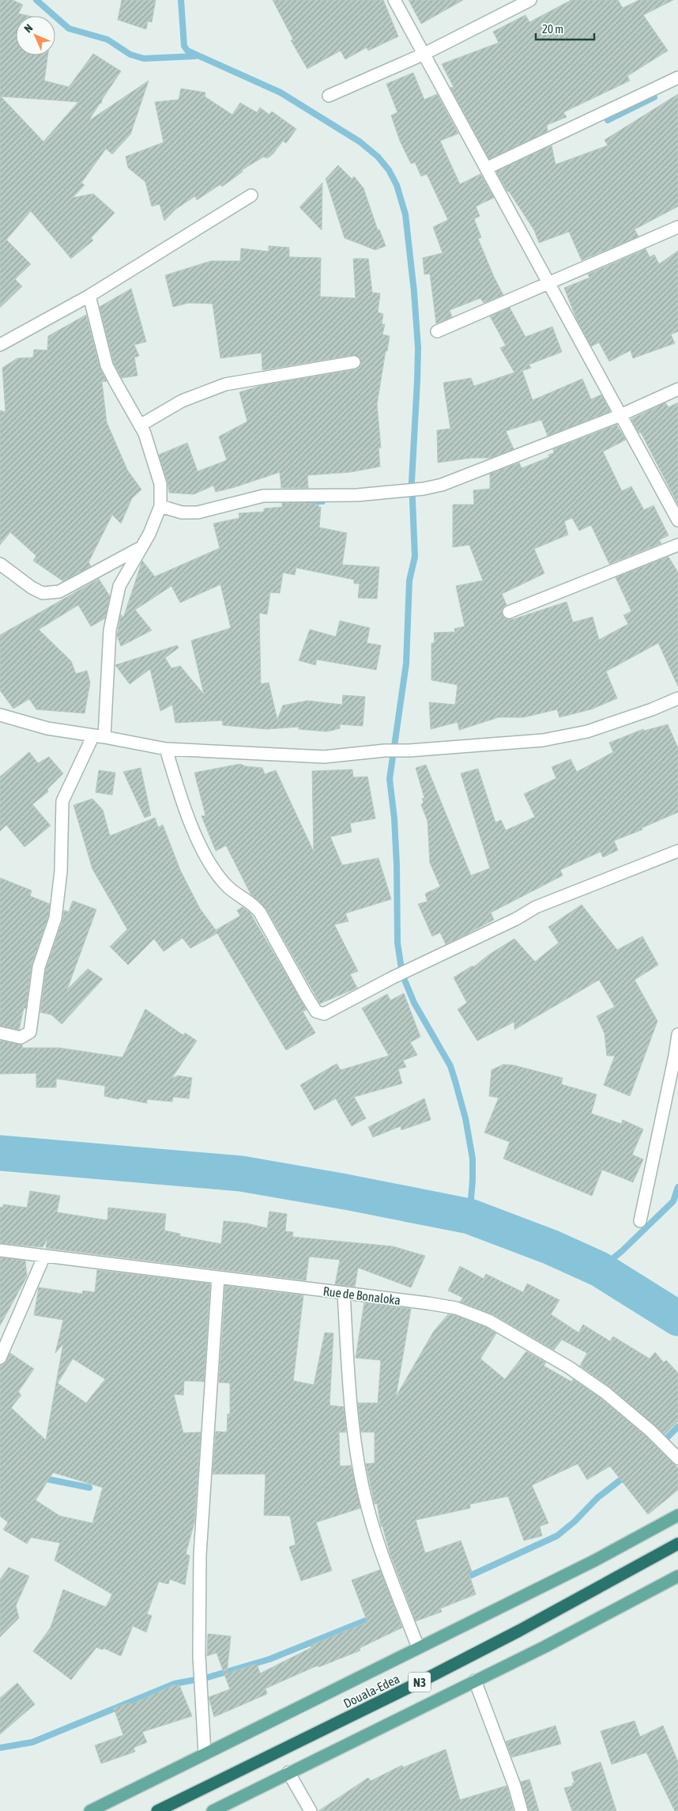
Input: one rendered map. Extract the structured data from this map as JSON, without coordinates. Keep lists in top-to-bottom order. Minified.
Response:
{"streets":{"highway":["N3","Douala-Edea"],"street":["Rue de Bonaloka"]},"scale_bar":"20 m","north":"top left"}
